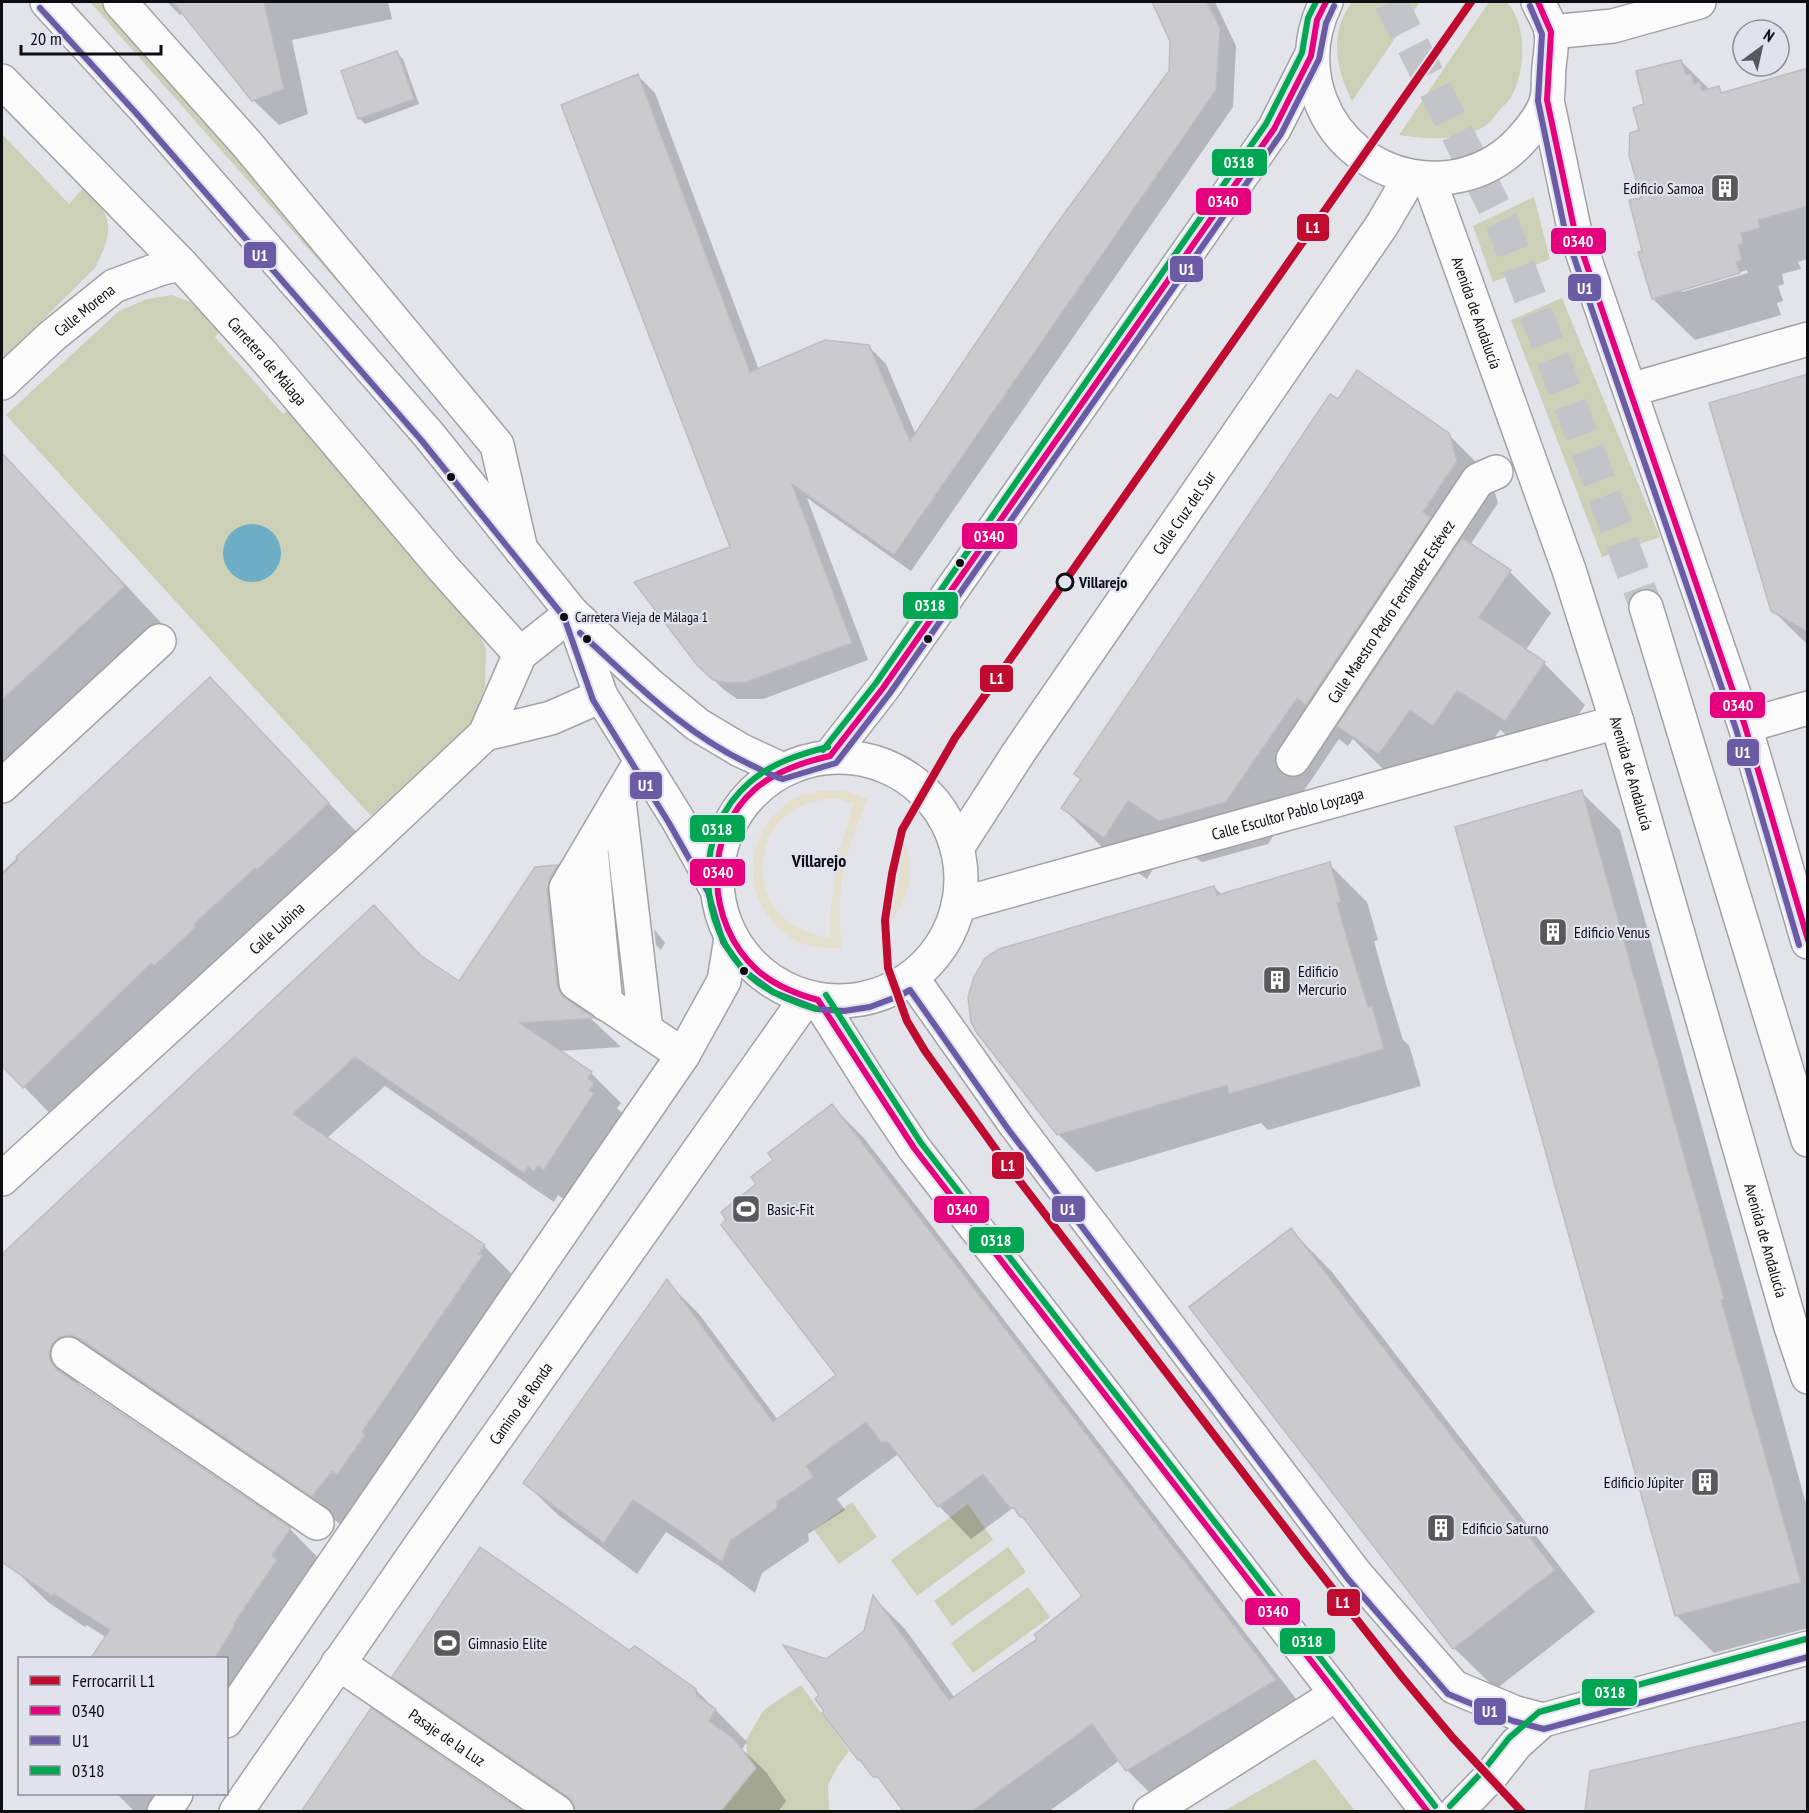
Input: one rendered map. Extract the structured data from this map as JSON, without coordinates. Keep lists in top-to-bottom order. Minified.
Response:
{"streets":{"main road":["Calle Morena","Avenida de Andalucía","Carretera de Málaga","Calle Cruz del Sur","Calle Maestro Pedro Fernández Estévez","Calle Escultor Pablo Loyzaga","Calle Lubina","Camino de Ronda","Pasaje de la Luz"]},"crossings":[["Calle Morena","Carretera de Málaga"],["Avenida de Andalucía","Calle Cruz del Sur"],["Avenida de Andalucía","Calle Escultor Pablo Loyzaga"],["Carretera de Málaga","Calle Lubina"],["Camino de Ronda","Pasaje de la Luz"]],"districts":["Villarejo"],"places":{"building":["Edificio Samoa","Edificio Venus","Edificio Mercurio","Edificio Júpiter","Edificio Saturno"],"other":["Villarejo","Carretera Vieja de Málaga 1"],"sports":["Basic-Fit","Gimnasio Elite"]},"lines":["rail line L1","transit line 0340","transit line 0318","transit line U1"],"legend":["Ferrocarril L1","0340","U1","0318"],"scale_bar":"20 m","north":"top right"}
